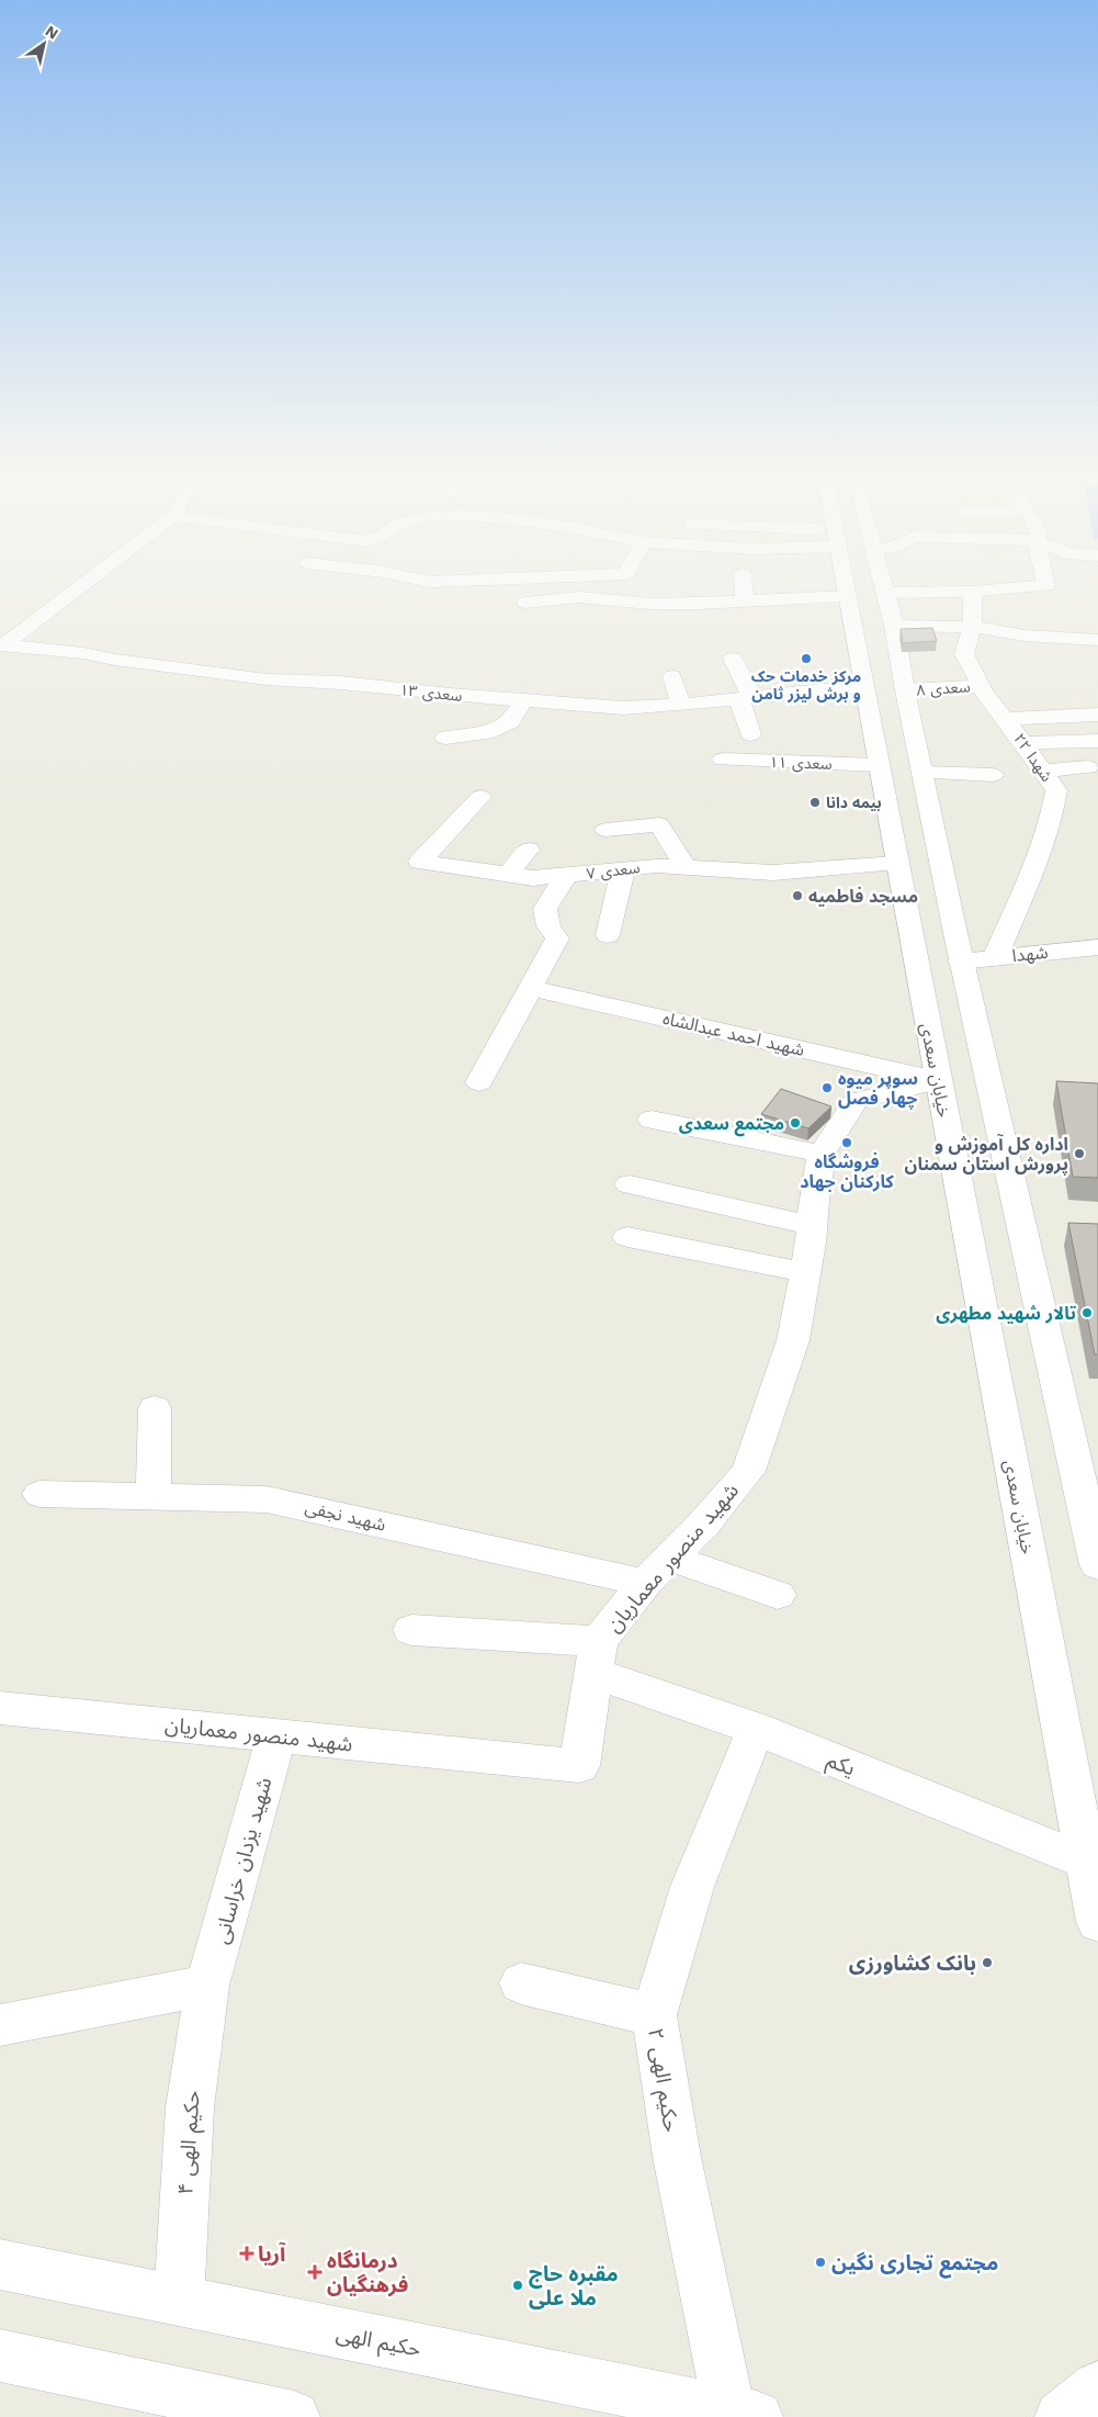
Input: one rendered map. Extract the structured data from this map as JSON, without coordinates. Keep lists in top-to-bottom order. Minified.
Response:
{"streets":{"street":["سعدی ۸","سعدی ۱۳","شهدا ۲۲","سعدی ۱۱","سعدی ۷","شهدا","شهید احمد عبدالشاه","خیابان سعدی","شهید نجفی","شهید منصور معماریان","یکم","شهید یزدان خراسانی","حکیم الهی ۲","حکیم الهی ۴","حکیم الهی"]},"crossings":[["سعدی ۸","شهدا ۲۲"],["سعدی ۱۳","خیابان سعدی"],["شهدا ۲۲","شهدا"],["سعدی ۱۱","خیابان سعدی"],["سعدی ۷","خیابان سعدی"],["شهید احمد عبدالشاه","خیابان سعدی"],["شهید احمد عبدالشاه","شهید منصور معماریان"],["خیابان سعدی","شهید منصور معماریان"],["خیابان سعدی","یکم"],["شهید نجفی","شهید منصور معماریان"],["شهید منصور معماریان","یکم"],["شهید منصور معماریان","شهید یزدان خراسانی"],["یکم","حکیم الهی ۲"],["شهید یزدان خراسانی","حکیم الهی ۴"],["حکیم الهی ۲","حکیم الهی"],["حکیم الهی ۴","حکیم الهی"]],"places":{"other":["مرکز خدمات حک و برش لیزر ثامن","بیمه دانا","مسجد فاطمیه","سوپر میوه چهار فصل","مجتمع سعدی","فروشگاه کارکنان جهاد","اداره کل آموزش و پرورش استان سمنان","تالار شهید مطهری","بانک کشاورزی","مجتمع تجاری نگین","مقبره حاج ملا علی"],"health":["آریا","درمانگاه فرهنگیان"]},"north":"top right"}
